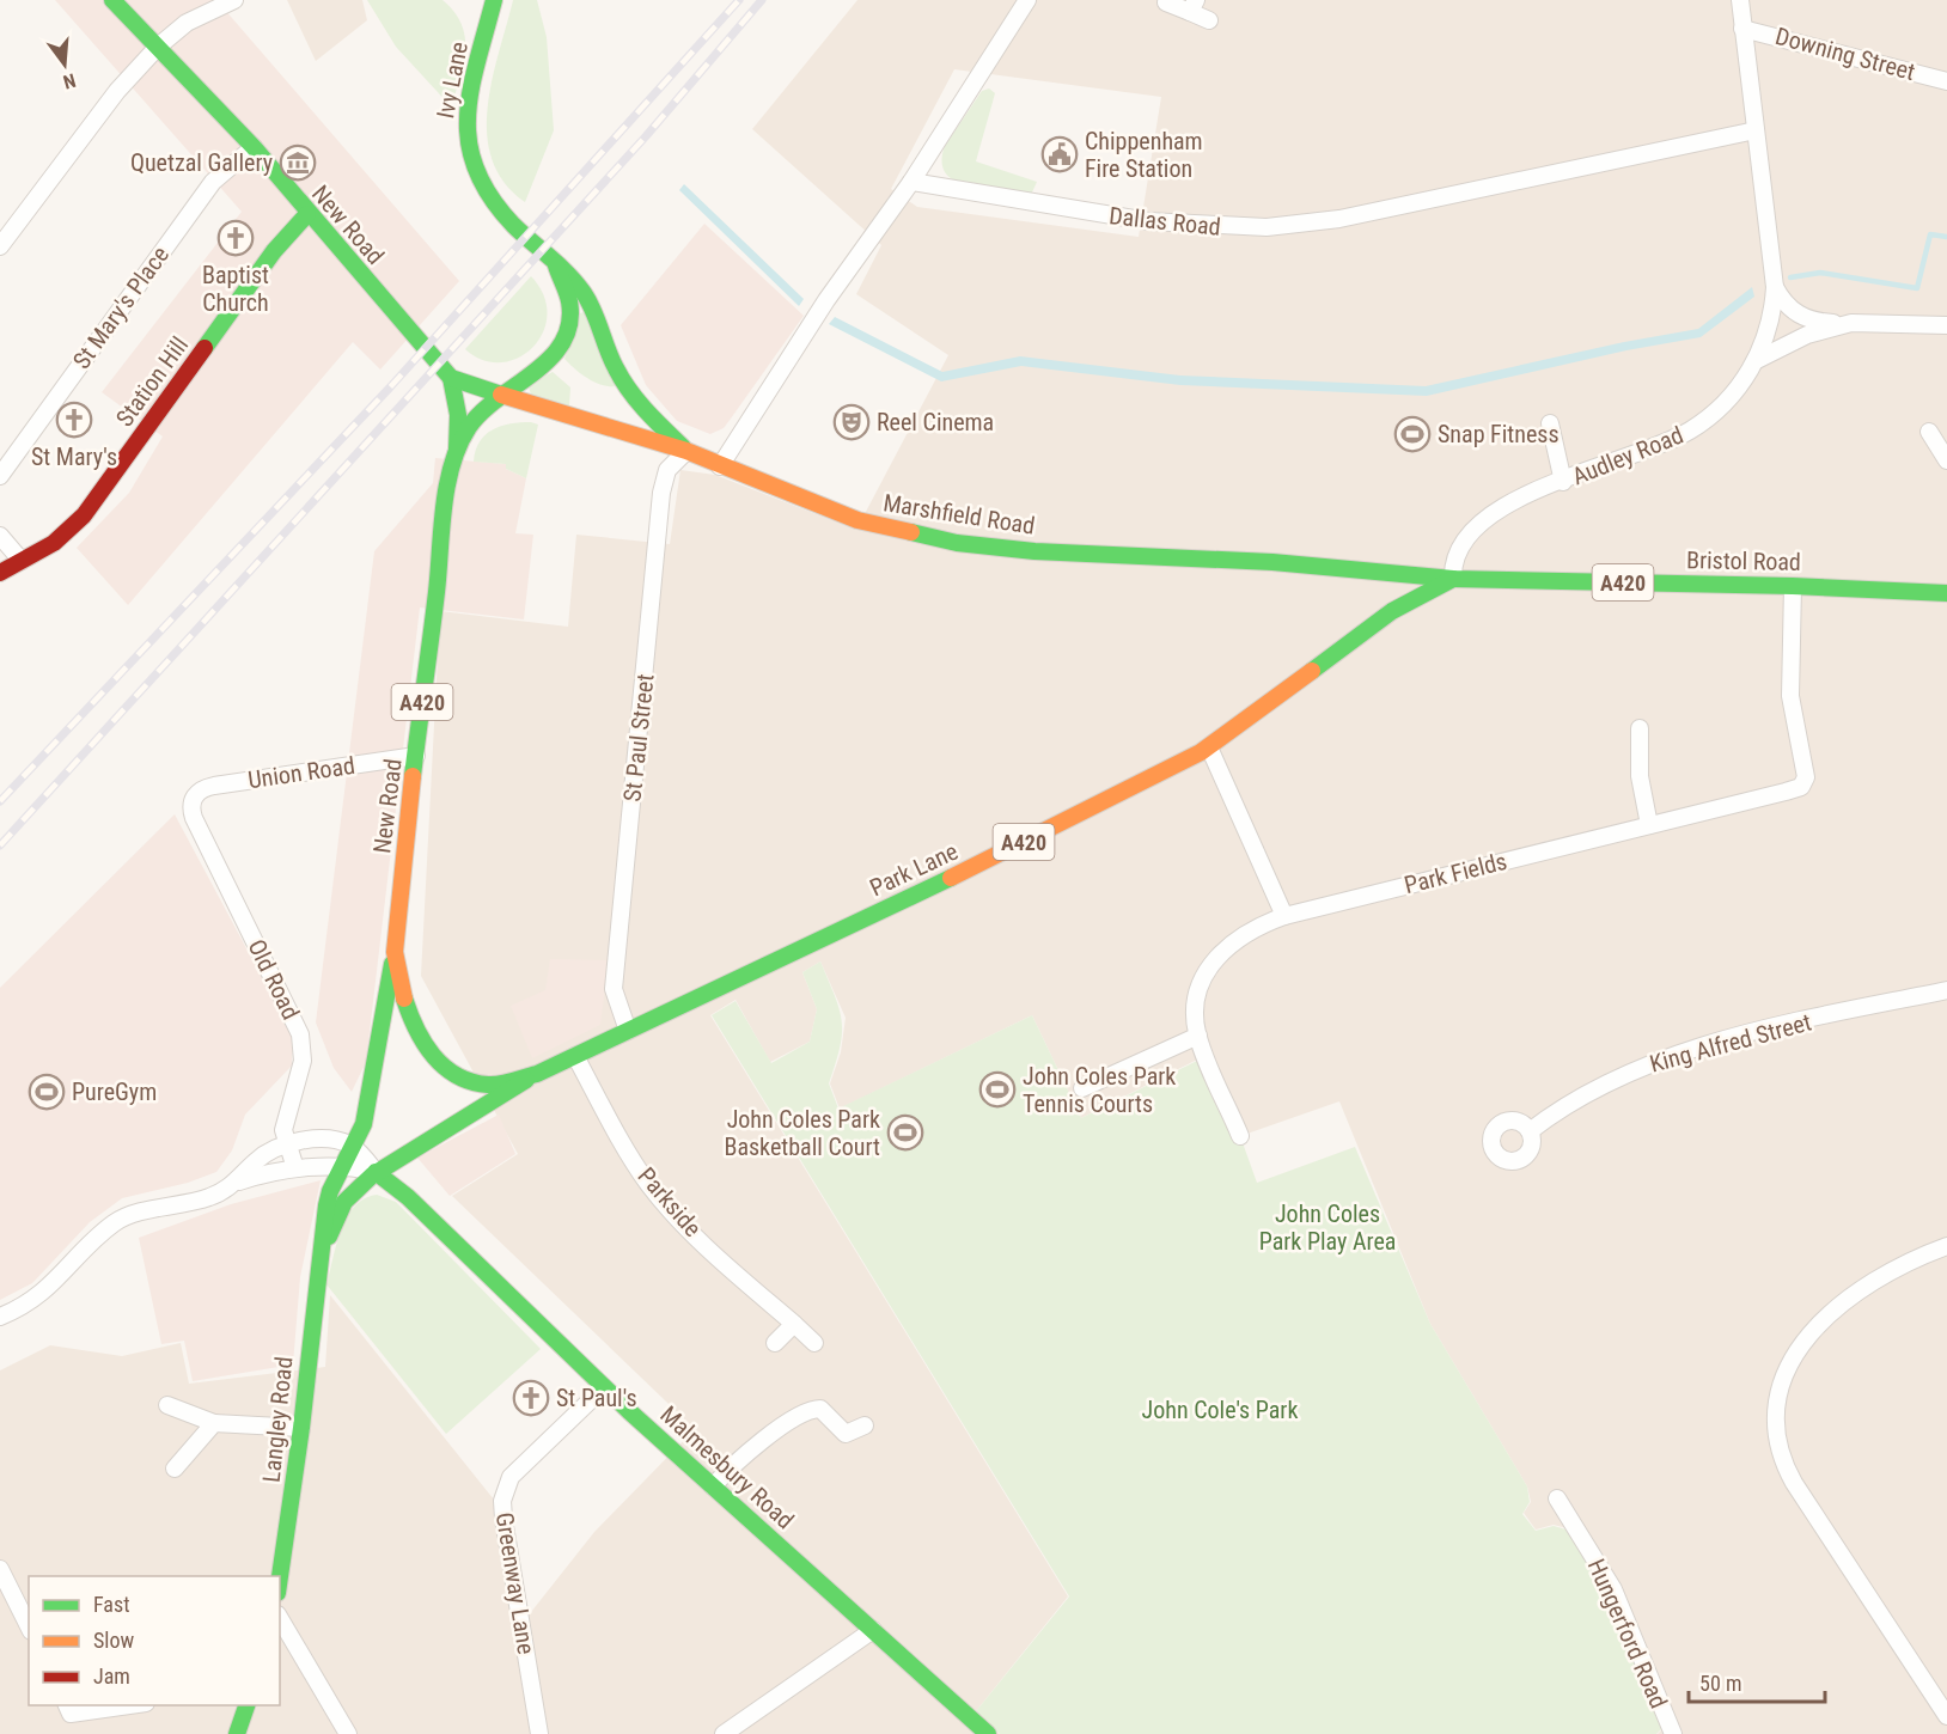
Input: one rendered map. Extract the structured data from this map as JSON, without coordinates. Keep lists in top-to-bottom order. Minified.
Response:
{"streets":{"main road":["Ivy Lane","New Road","Station Hill","Marshfield Road","Bristol Road","A420","Park Lane","Langley Road","Malmesbury Road"],"street":["Downing Street","Dallas Road","St Mary's Place","Audley Road","St Paul Street","Union Road","Park Fields","Old Road","King Alfred Street","Parkside","Greenway Lane","Hungerford Road"]},"crossings":[["Downing Street","Audley Road"],["Ivy Lane","New Road"],["Ivy Lane","Marshfield Road"],["Ivy Lane","St Paul Street"],["Dallas Road","Audley Road"],["New Road","St Mary's Place"],["New Road","Station Hill"],["New Road","Marshfield Road"],["New Road","Union Road"],["New Road","Park Lane"],["New Road","Langley Road"],["Audley Road","Marshfield Road"],["Audley Road","Bristol Road"],["Audley Road","Park Lane"],["Marshfield Road","Bristol Road"],["Marshfield Road","A420"],["Marshfield Road","St Paul Street"],["Marshfield Road","Park Lane"],["Bristol Road","Park Lane"],["Bristol Road","Park Fields"],["A420","Park Lane"],["St Paul Street","Park Lane"],["Union Road","Old Road"],["Park Lane","Parkside"],["Park Lane","Langley Road"],["Park Lane","Malmesbury Road"],["Langley Road","Malmesbury Road"],["Malmesbury Road","Greenway Lane"]],"parks":["John Coles Park Play Area","John Cole's Park"],"places":{"public building":["Chippenham Fire Station"],"museum":["Quetzal Gallery"],"church":["Baptist Church","St Mary's","St Paul's"],"theatre":["Reel Cinema"],"sports":["Snap Fitness","John Coles Park Tennis Courts","PureGym","John Coles Park Basketball Court"]},"legend":["Fast","Slow","Jam"],"scale_bar":"50 m","north":"bottom"}
